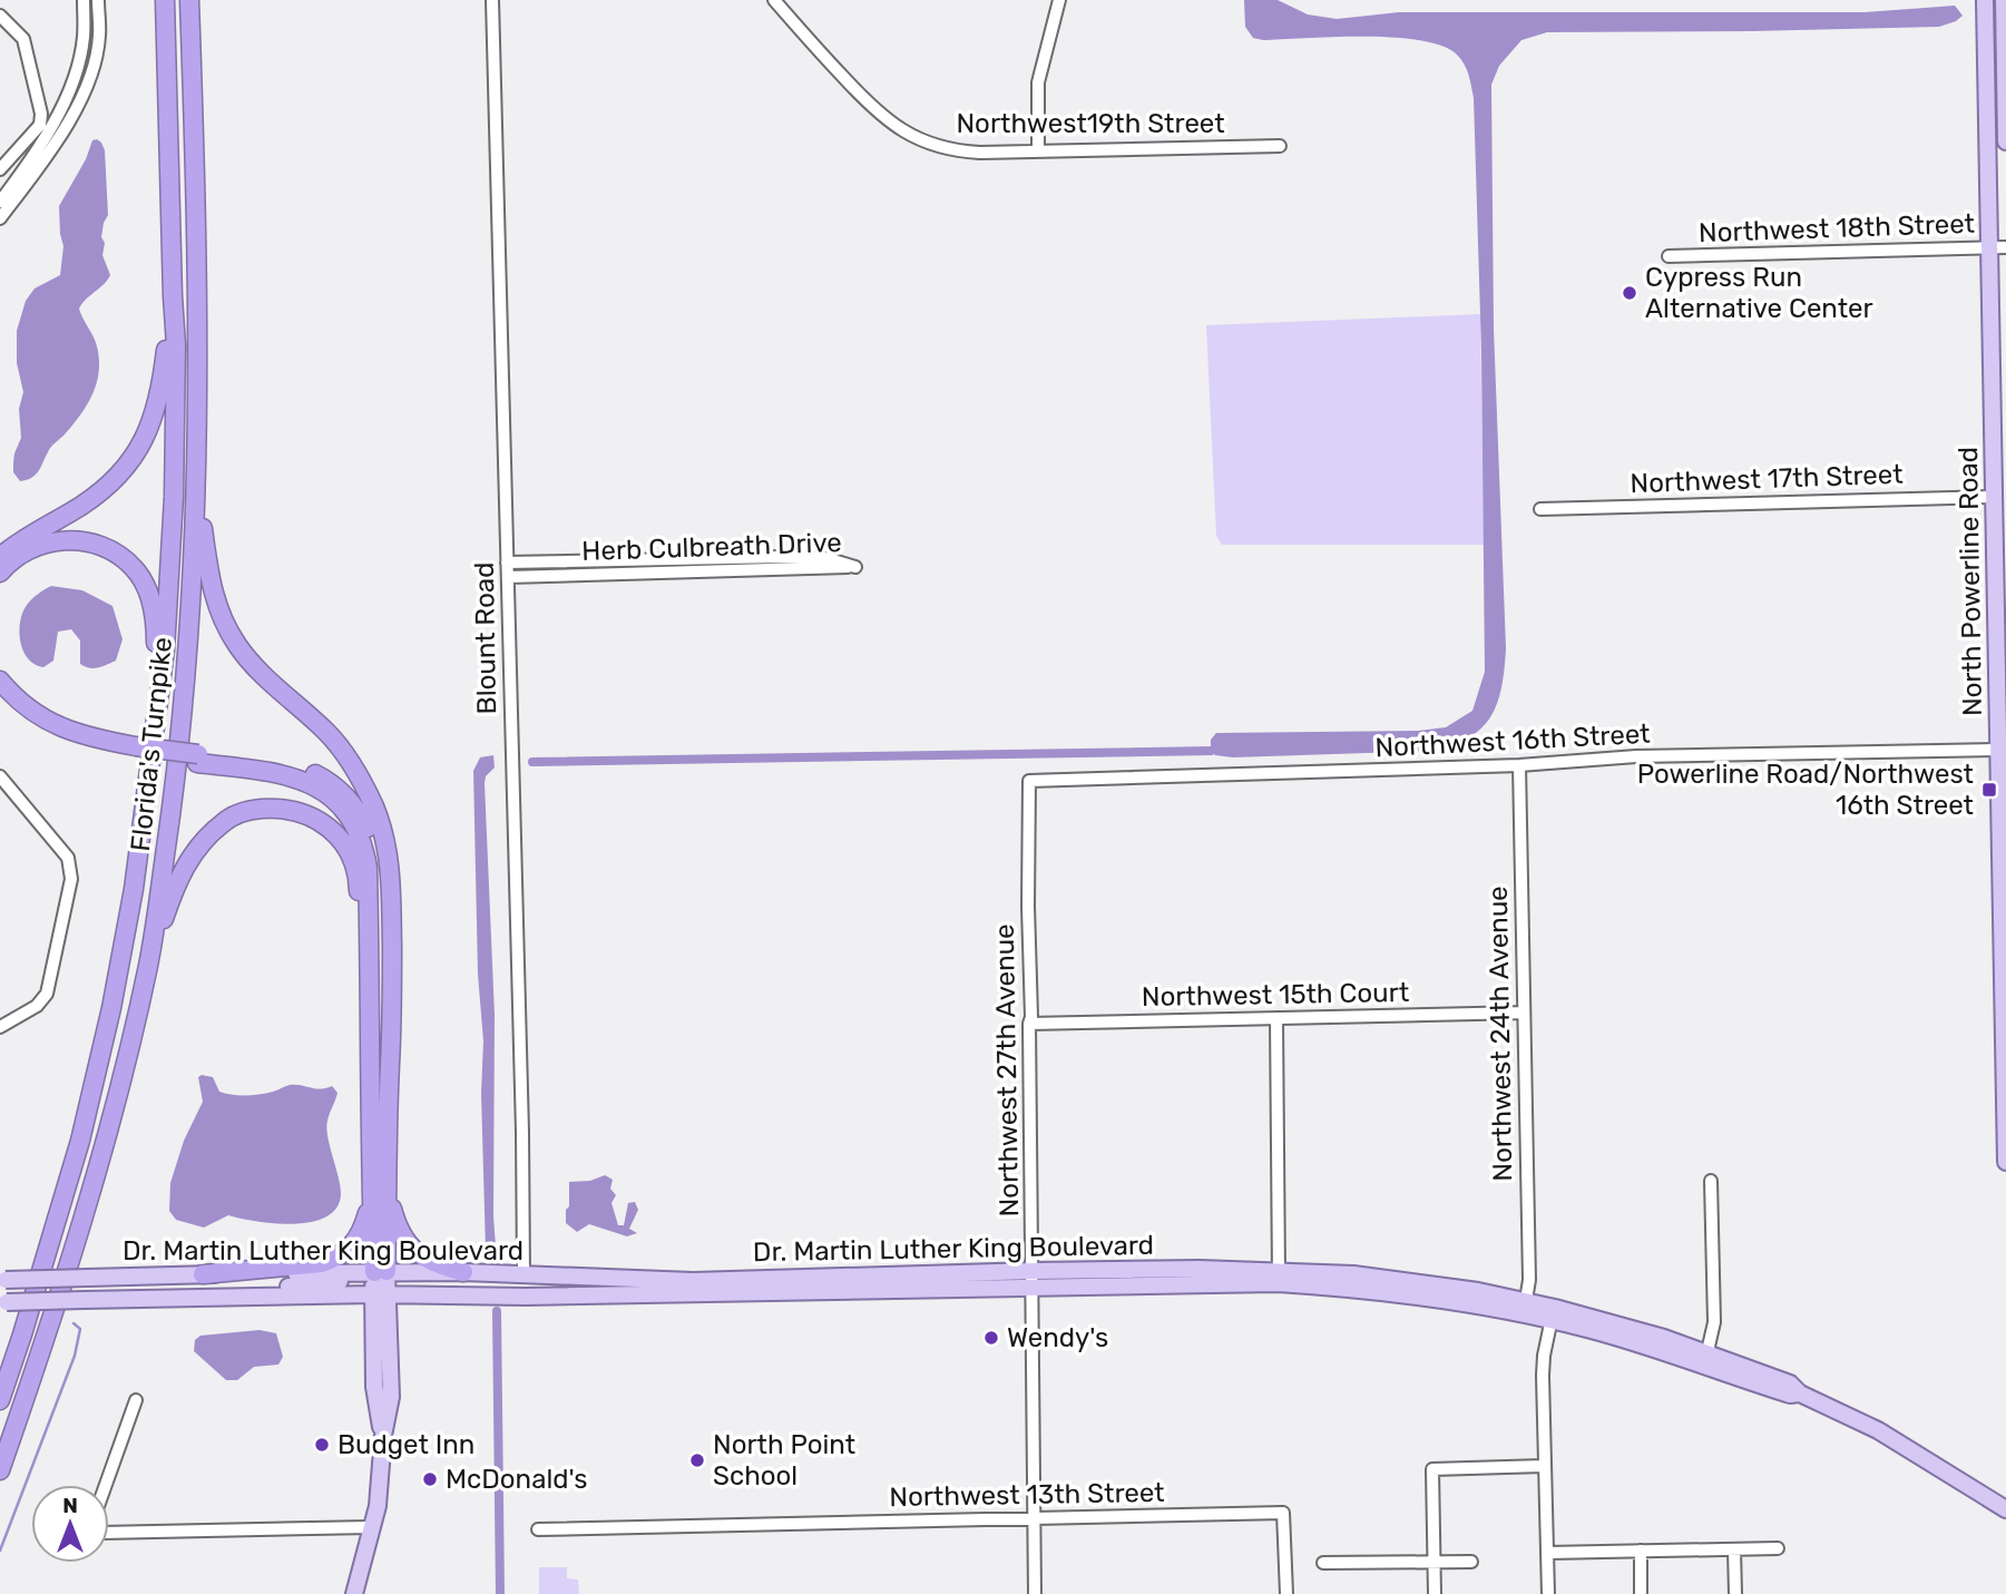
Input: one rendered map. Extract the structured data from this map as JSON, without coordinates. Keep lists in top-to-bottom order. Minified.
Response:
{"streets":{"highway":["Florida's Turnpike"],"main road":["North Powerline Road","Dr. Martin Luther King Boulevard"],"street":["Northwest19th Street","Northwest 18th Street","Northwest 17th Street","Herb Culbreath Drive","Blount Road","Northwest 16th Street","Northwest 15th Court","Northwest 24th Avenue","Northwest 27th Avenue","Northwest 13th Street"]},"crossings":[["Northwest 18th Street","North Powerline Road"],["Northwest 17th Street","North Powerline Road"],["Herb Culbreath Drive","Blount Road"],["North Powerline Road","Northwest 16th Street"],["Blount Road","Dr. Martin Luther King Boulevard"],["Northwest 16th Street","Northwest 24th Avenue"],["Northwest 16th Street","Northwest 27th Avenue"],["Northwest 15th Court","Northwest 24th Avenue"],["Northwest 15th Court","Northwest 27th Avenue"],["Northwest 24th Avenue","Dr. Martin Luther King Boulevard"],["Northwest 27th Avenue","Dr. Martin Luther King Boulevard"],["Northwest 27th Avenue","Northwest 13th Street"]],"places":{"other":["Cypress Run Alternative Center","Wendy's","Budget Inn","North Point School","McDonald's"],"transit":["Powerline Road/Northwest 16th Street"]},"north":"top"}
